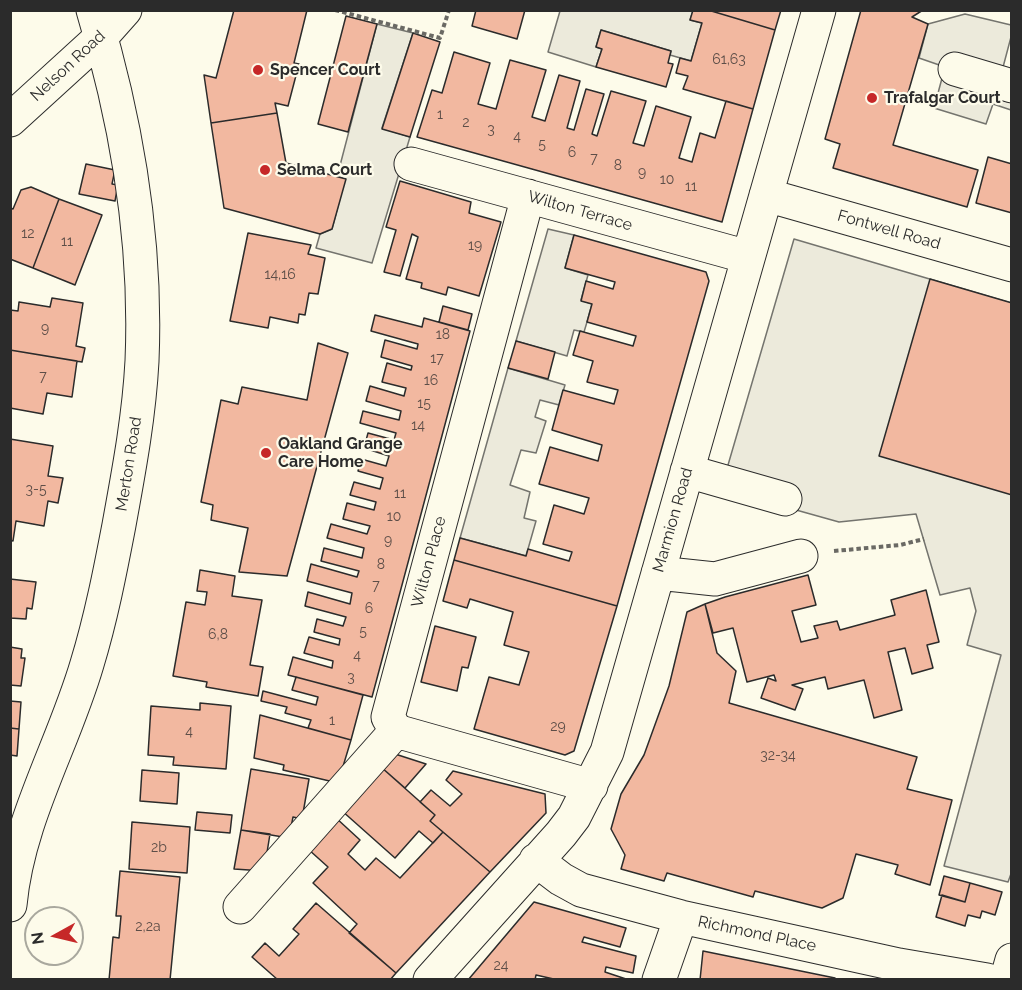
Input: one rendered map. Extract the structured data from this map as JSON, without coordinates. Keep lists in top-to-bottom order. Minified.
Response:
{"streets":{"street":["Nelson Road","Wilton Terrace","Fontwell Road","Merton Road","Marmion Road","Wilton Place","Richmond Place"]},"crossings":[["Nelson Road","Merton Road"],["Wilton Terrace","Marmion Road"],["Wilton Terrace","Wilton Place"],["Fontwell Road","Marmion Road"],["Marmion Road","Richmond Place"]],"places":["Spencer Court","Trafalgar Court","Selma Court","Oakland Grange Care Home"],"house_numbers":["61,63","1","2","3","4","5","6","7","8","9","10","11","12","11","19","14,16","9","18","17","7","16","15","14","3-5","11","10","9","8","7","6","5","6,8","4","3","1","29","4","32-34","2b","2,2a","24"],"north":"left"}
